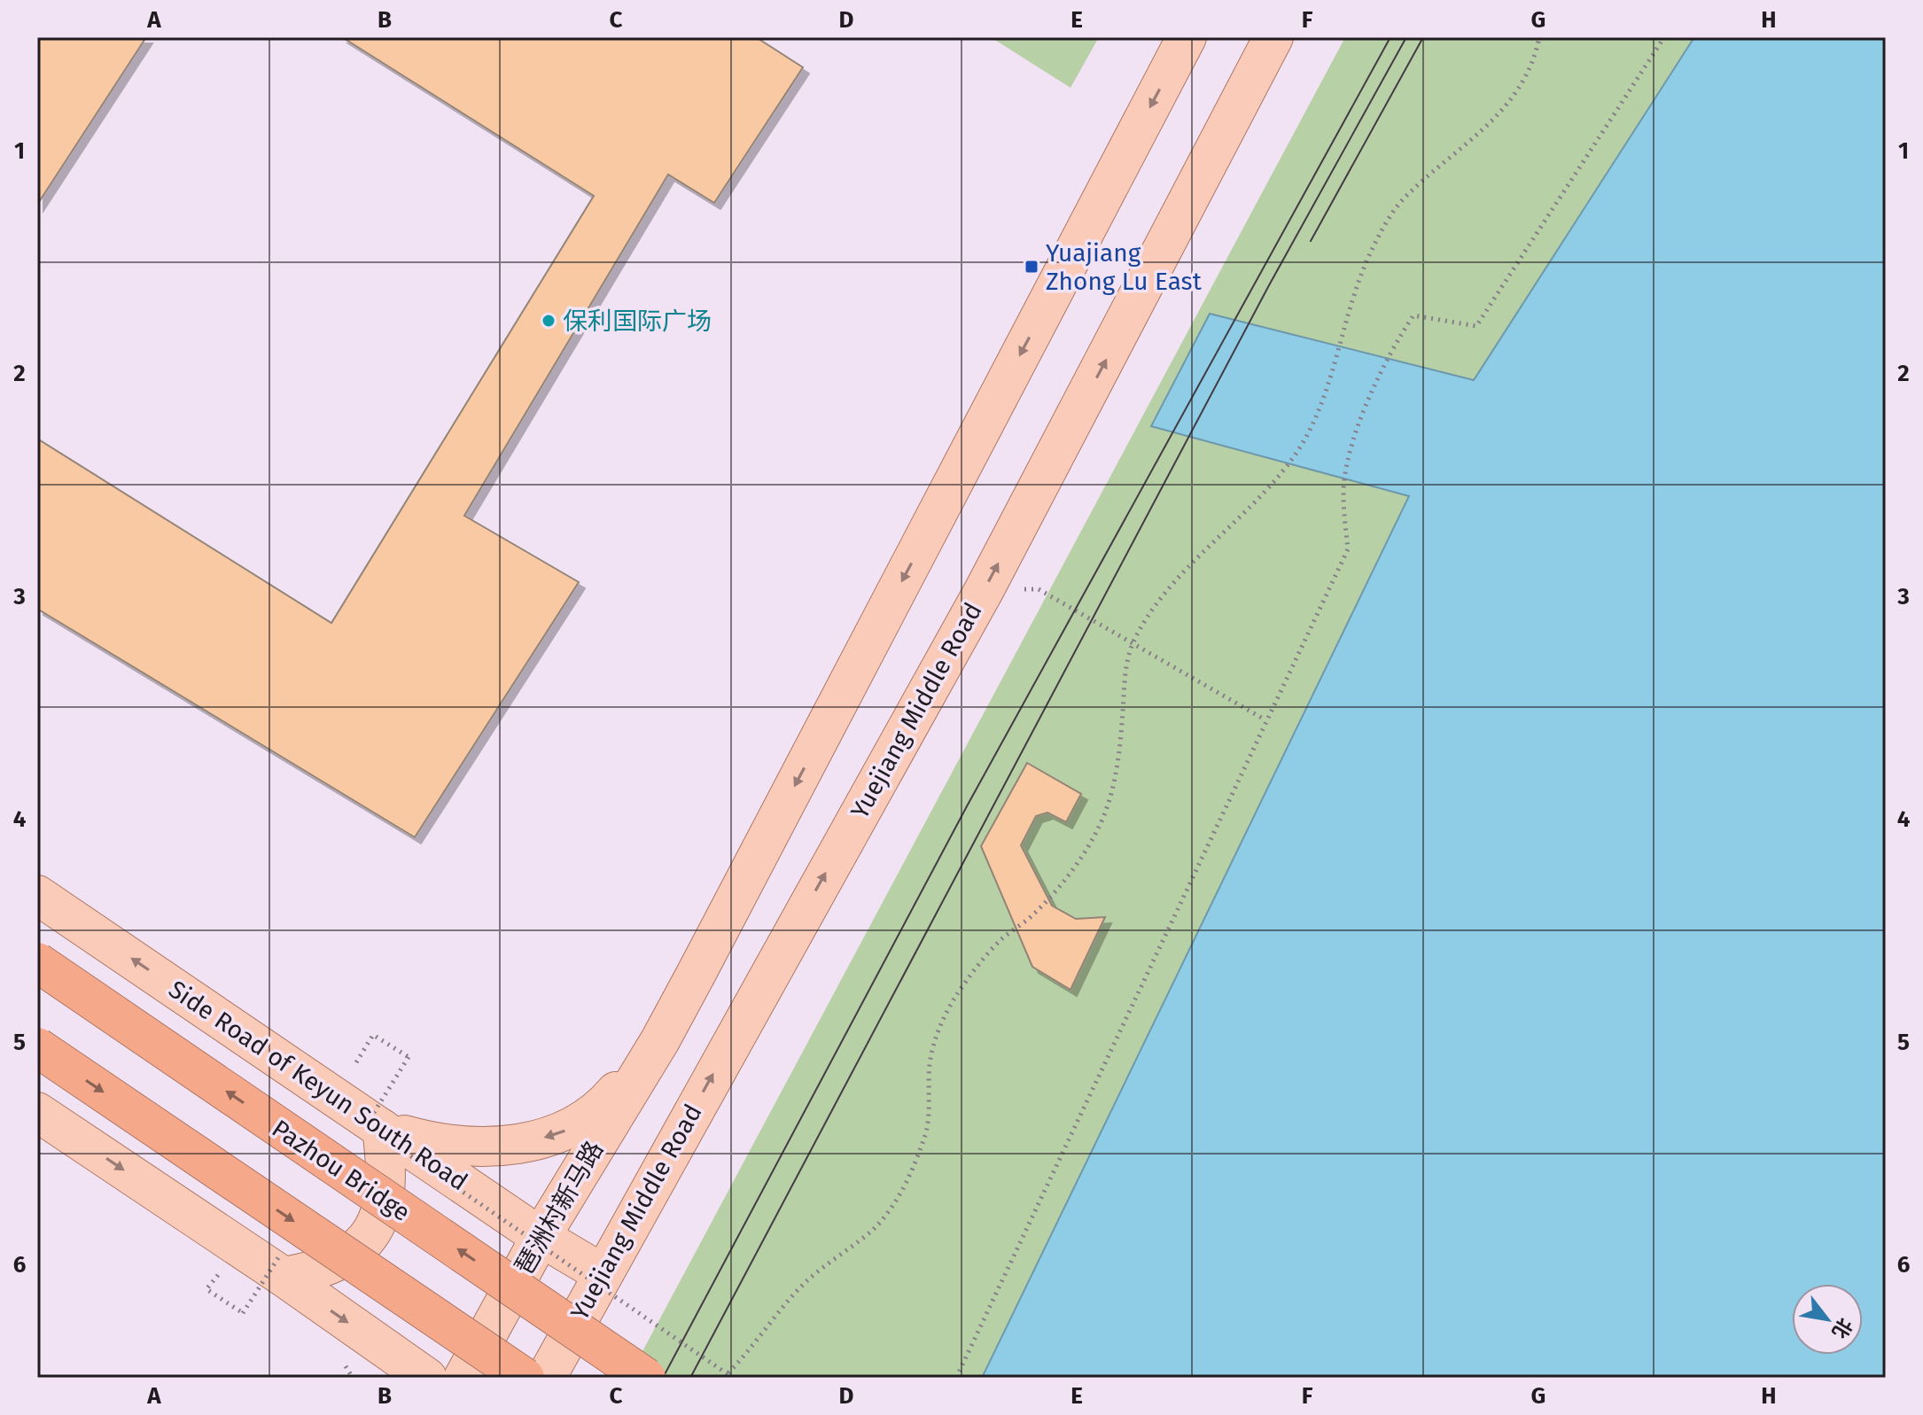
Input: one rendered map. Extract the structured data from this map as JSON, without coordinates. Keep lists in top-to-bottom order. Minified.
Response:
{"streets":{"highway":["Pazhou Bridge"],"main road":["Yuejiang Middle Road","Side Road of Keyun South Road","琶洲村新马路"]},"crossings":[["Yuejiang Middle Road","Side Road of Keyun South Road"],["Side Road of Keyun South Road","琶洲村新马路"]],"places":{"transit":["Yuajiang Zhong Lu East"],"other":["保利国际广场"]},"north":"bottom right","grid":{"columns":["A","B","C","D","E","F","G","H"],"rows":["1","2","3","4","5","6"]}}
